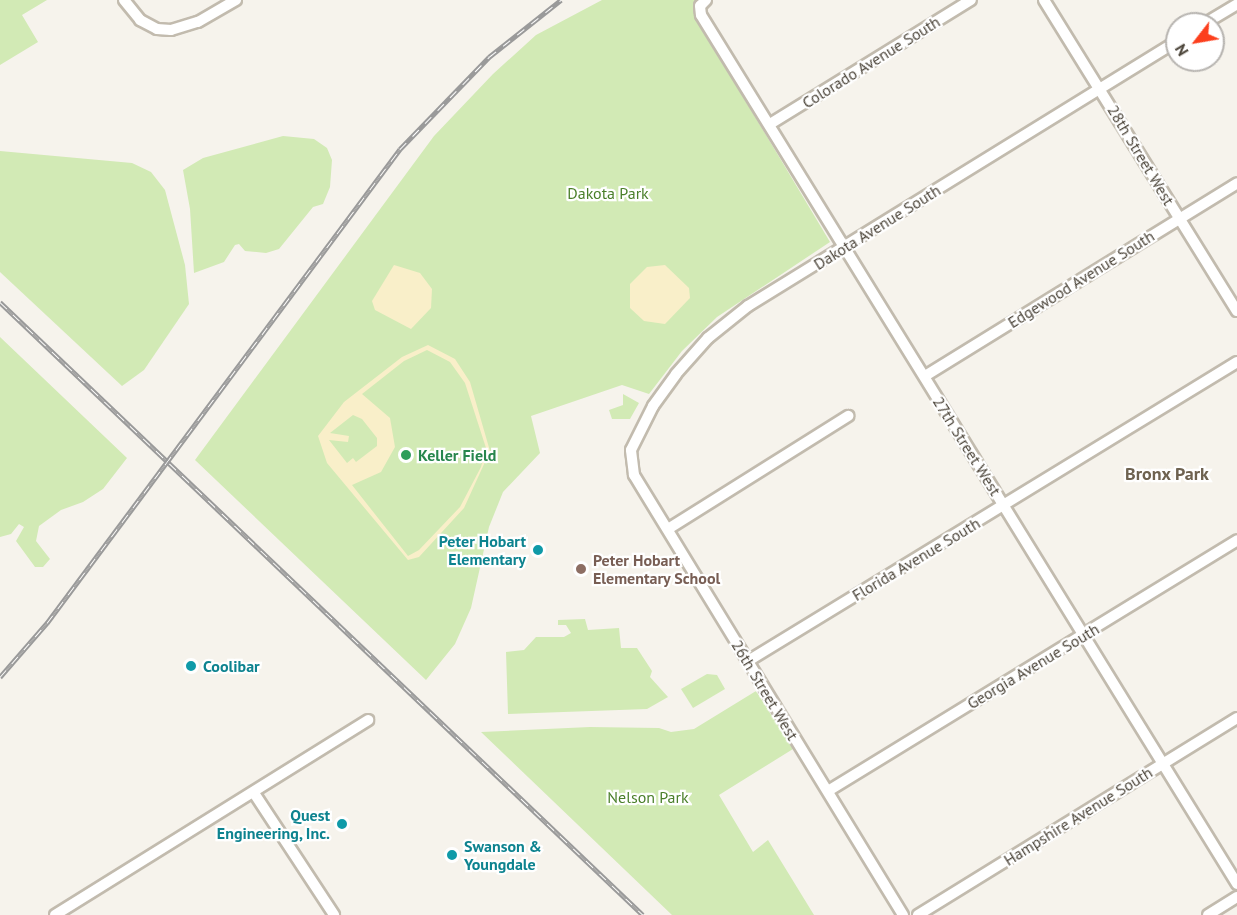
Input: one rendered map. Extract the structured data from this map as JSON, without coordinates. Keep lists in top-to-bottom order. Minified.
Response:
{"streets":{"street":["Colorado Avenue South","28th Street West","Dakota Avenue South","Edgewood Avenue South","27th Street West","Florida Avenue South","Georgia Avenue South","26th Street West","Hampshire Avenue South"]},"crossings":[["Colorado Avenue South","27th Street West"],["28th Street West","Dakota Avenue South"],["28th Street West","Edgewood Avenue South"],["Dakota Avenue South","27th Street West"],["Dakota Avenue South","26th Street West"],["Edgewood Avenue South","27th Street West"],["27th Street West","Florida Avenue South"],["27th Street West","Georgia Avenue South"],["27th Street West","Hampshire Avenue South"],["Florida Avenue South","26th Street West"],["Georgia Avenue South","26th Street West"]],"districts":["Bronx Park"],"parks":["Dakota Park","Nelson Park"],"places":["Keller Field","Peter Hobart Elementary","Peter Hobart Elementary School","Coolibar","Quest Engineering, Inc.","Swanson & Youngdale"],"north":"bottom left"}
